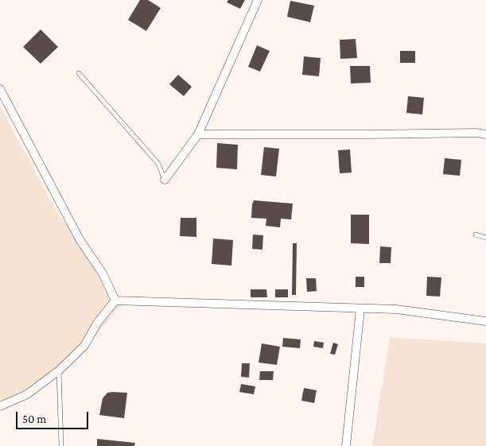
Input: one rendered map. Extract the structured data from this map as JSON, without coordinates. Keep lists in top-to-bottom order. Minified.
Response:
{"scale_bar":"50 m"}
